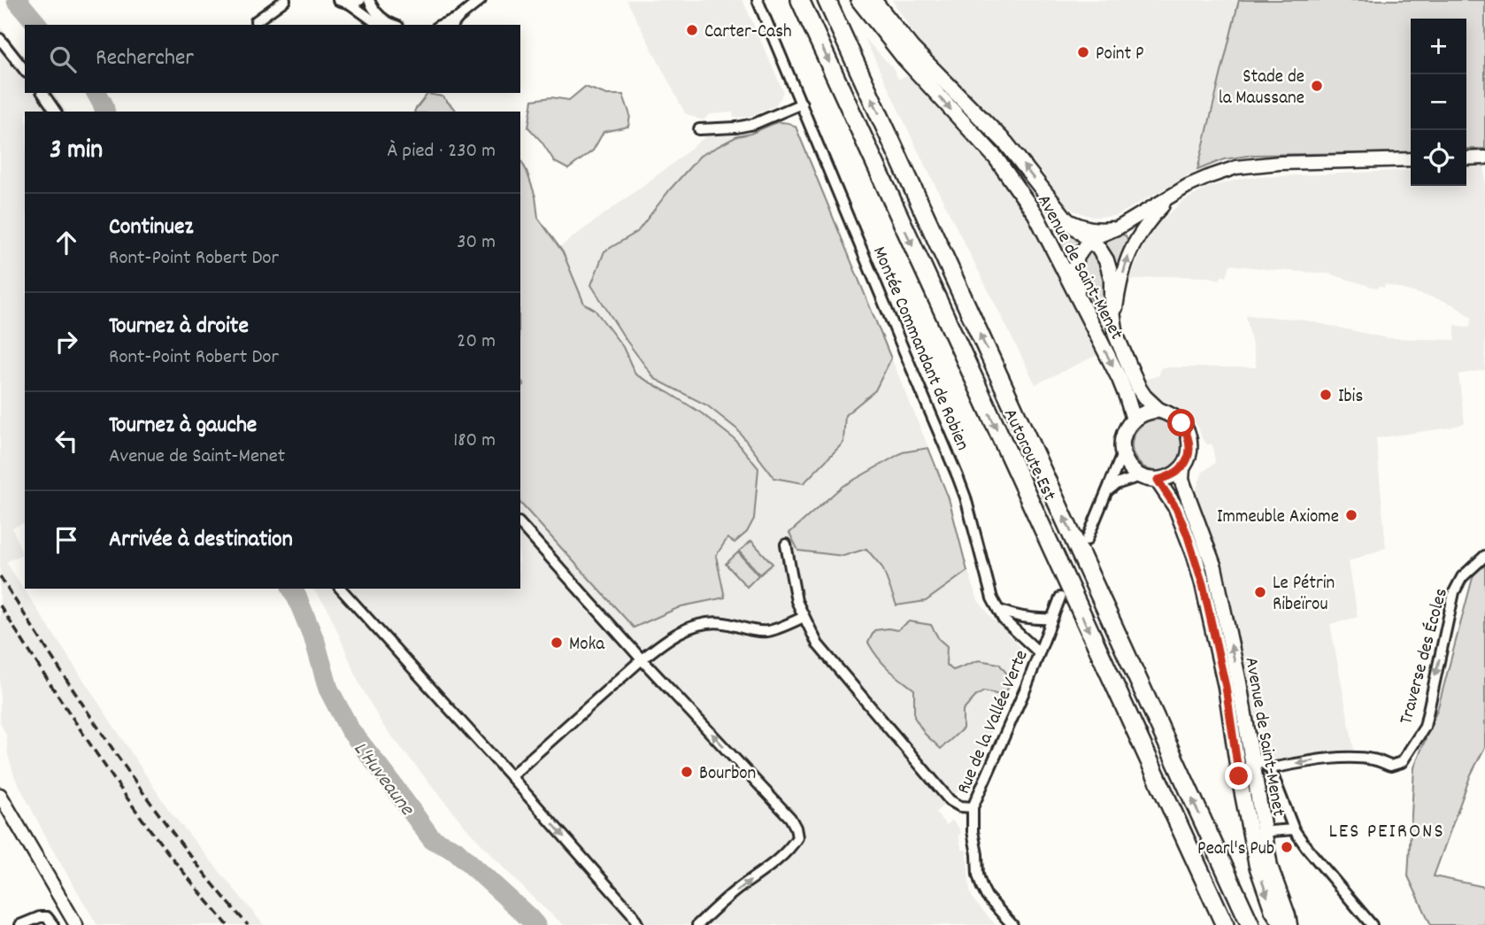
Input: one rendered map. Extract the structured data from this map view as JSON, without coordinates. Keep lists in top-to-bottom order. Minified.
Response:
{"streets":{"highway":["Autoroute Est"],"main road":["Avenue de Saint-Menet"],"street":["Montée Commandant de Robien","Traverse des Écoles","Rue de la Vallée Verte"]},"crossings":[["Montée Commandant de Robien","Rue de la Vallée Verte"]],"one_way":["Traverse des Écoles"],"districts":["LES PEIRONS"],"water":["L'Huveaune"],"places":["Carter-Cash","Point P","Stade de la Maussane","Ibis","Immeuble Axiome","Le Pétrin Ribeïrou","Moka","Bourbon","Pearl's Pub"],"page":{"map_buttons":["+","−"],"search":"Rechercher","heading":["3 min","À pied · 230 m"],"list":[["Continuez","Ront-Point Robert Dor","30 m"],["Tournez à droite","Ront-Point Robert Dor","20 m"],["Tournez à gauche","Avenue de Saint-Menet","180 m"],"Arrivée à destination"]}}
